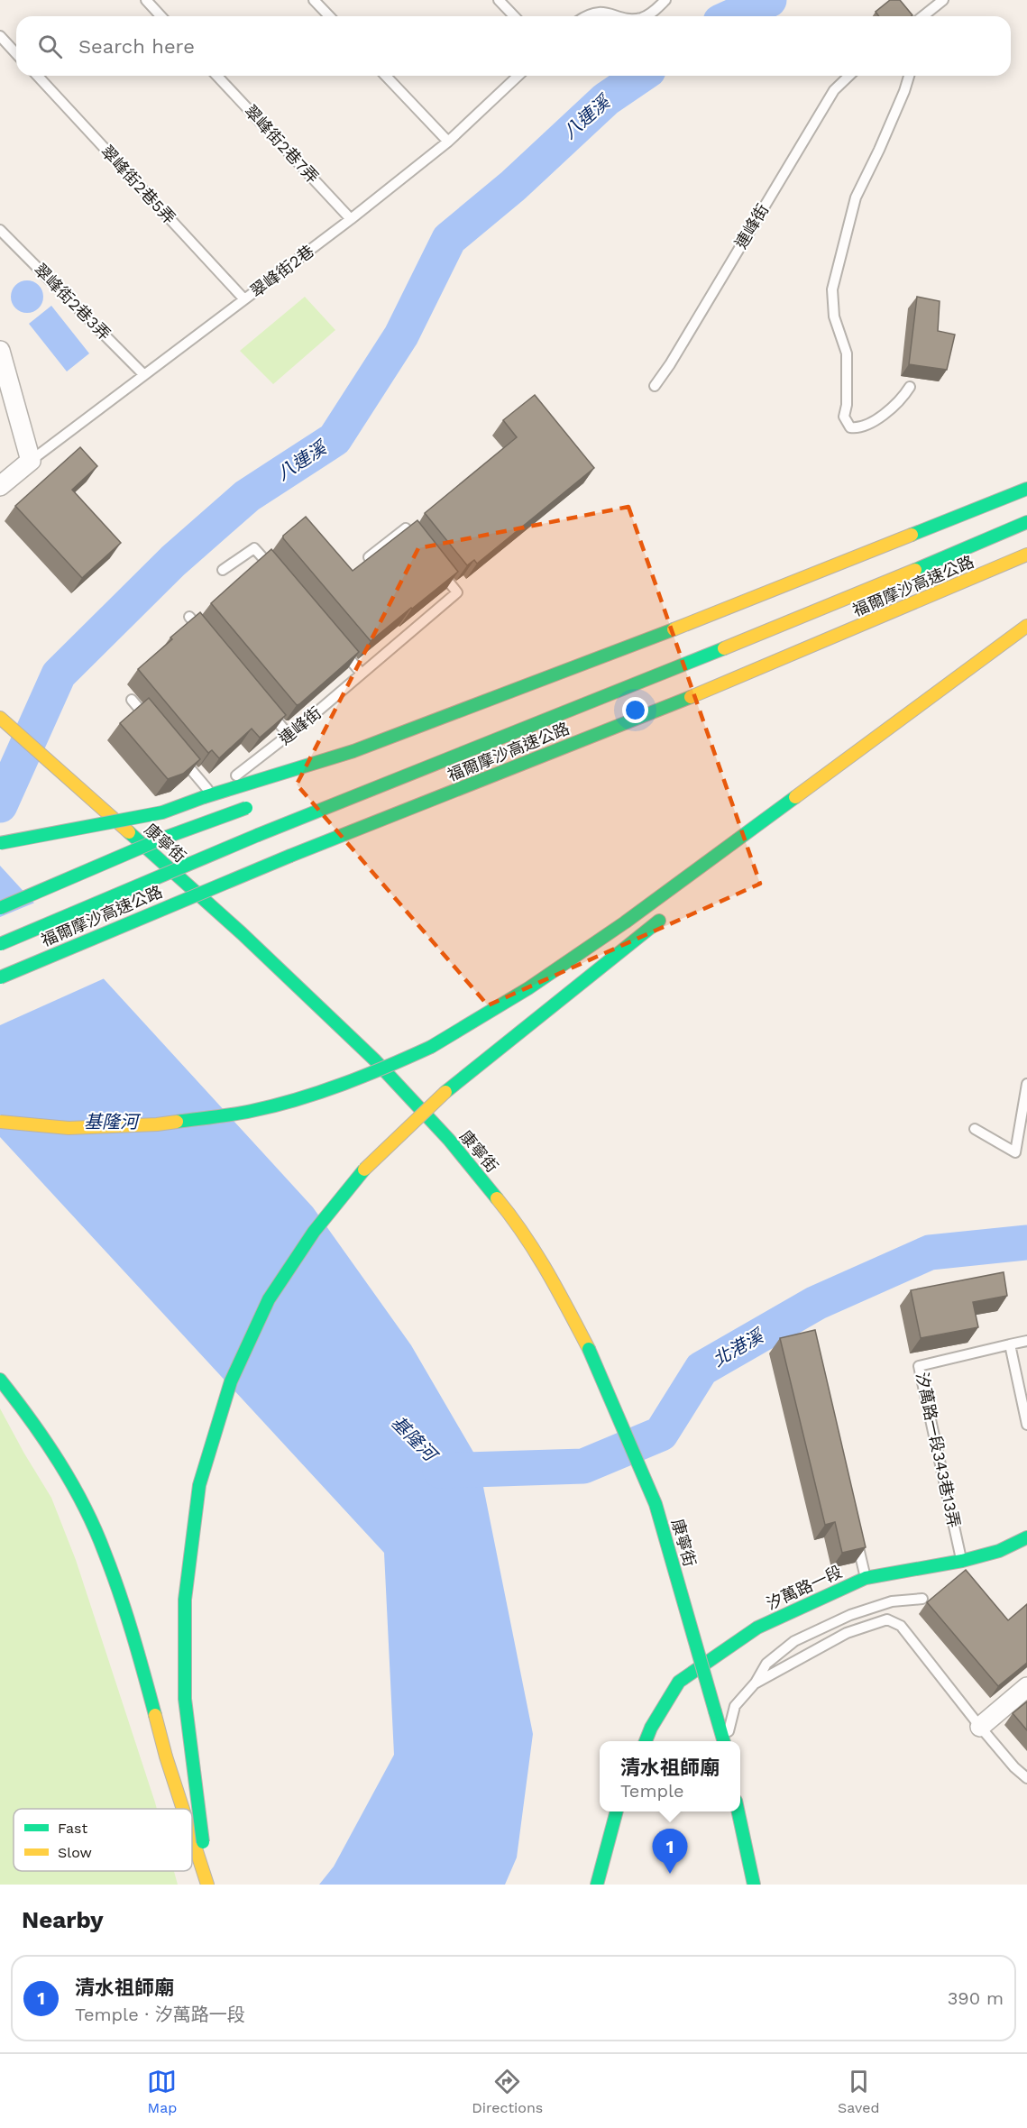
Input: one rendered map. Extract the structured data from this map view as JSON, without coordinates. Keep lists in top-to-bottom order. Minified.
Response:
{"streets":{"main road":["福爾摩沙高速公路","康寧街","汐萬路一段"],"lane":["翠峰街2巷7弄","翠峰街2巷5弄","連峰街","翠峰街2巷","翠峰街2巷3弄","汐萬路一段343巷13弄"]},"crossings":[["翠峰街2巷7弄","翠峰街2巷"],["翠峰街2巷5弄","翠峰街2巷"],["連峰街","康寧街"],["翠峰街2巷","翠峰街2巷3弄"],["汐萬路一段343巷13弄","汐萬路一段"]],"water":["八連溪","基隆河","北港溪"],"legend":["Fast","Slow"],"page":{"search":"Search here","popup":["清水祖師廟","Temple"],"pins":"1","heading":"Nearby","list":[{"mark":"1","name":"清水祖師廟","note":"Temple · 汐萬路一段","value":"390 m"}],"nav":["Map","Directions","Saved"]}}
